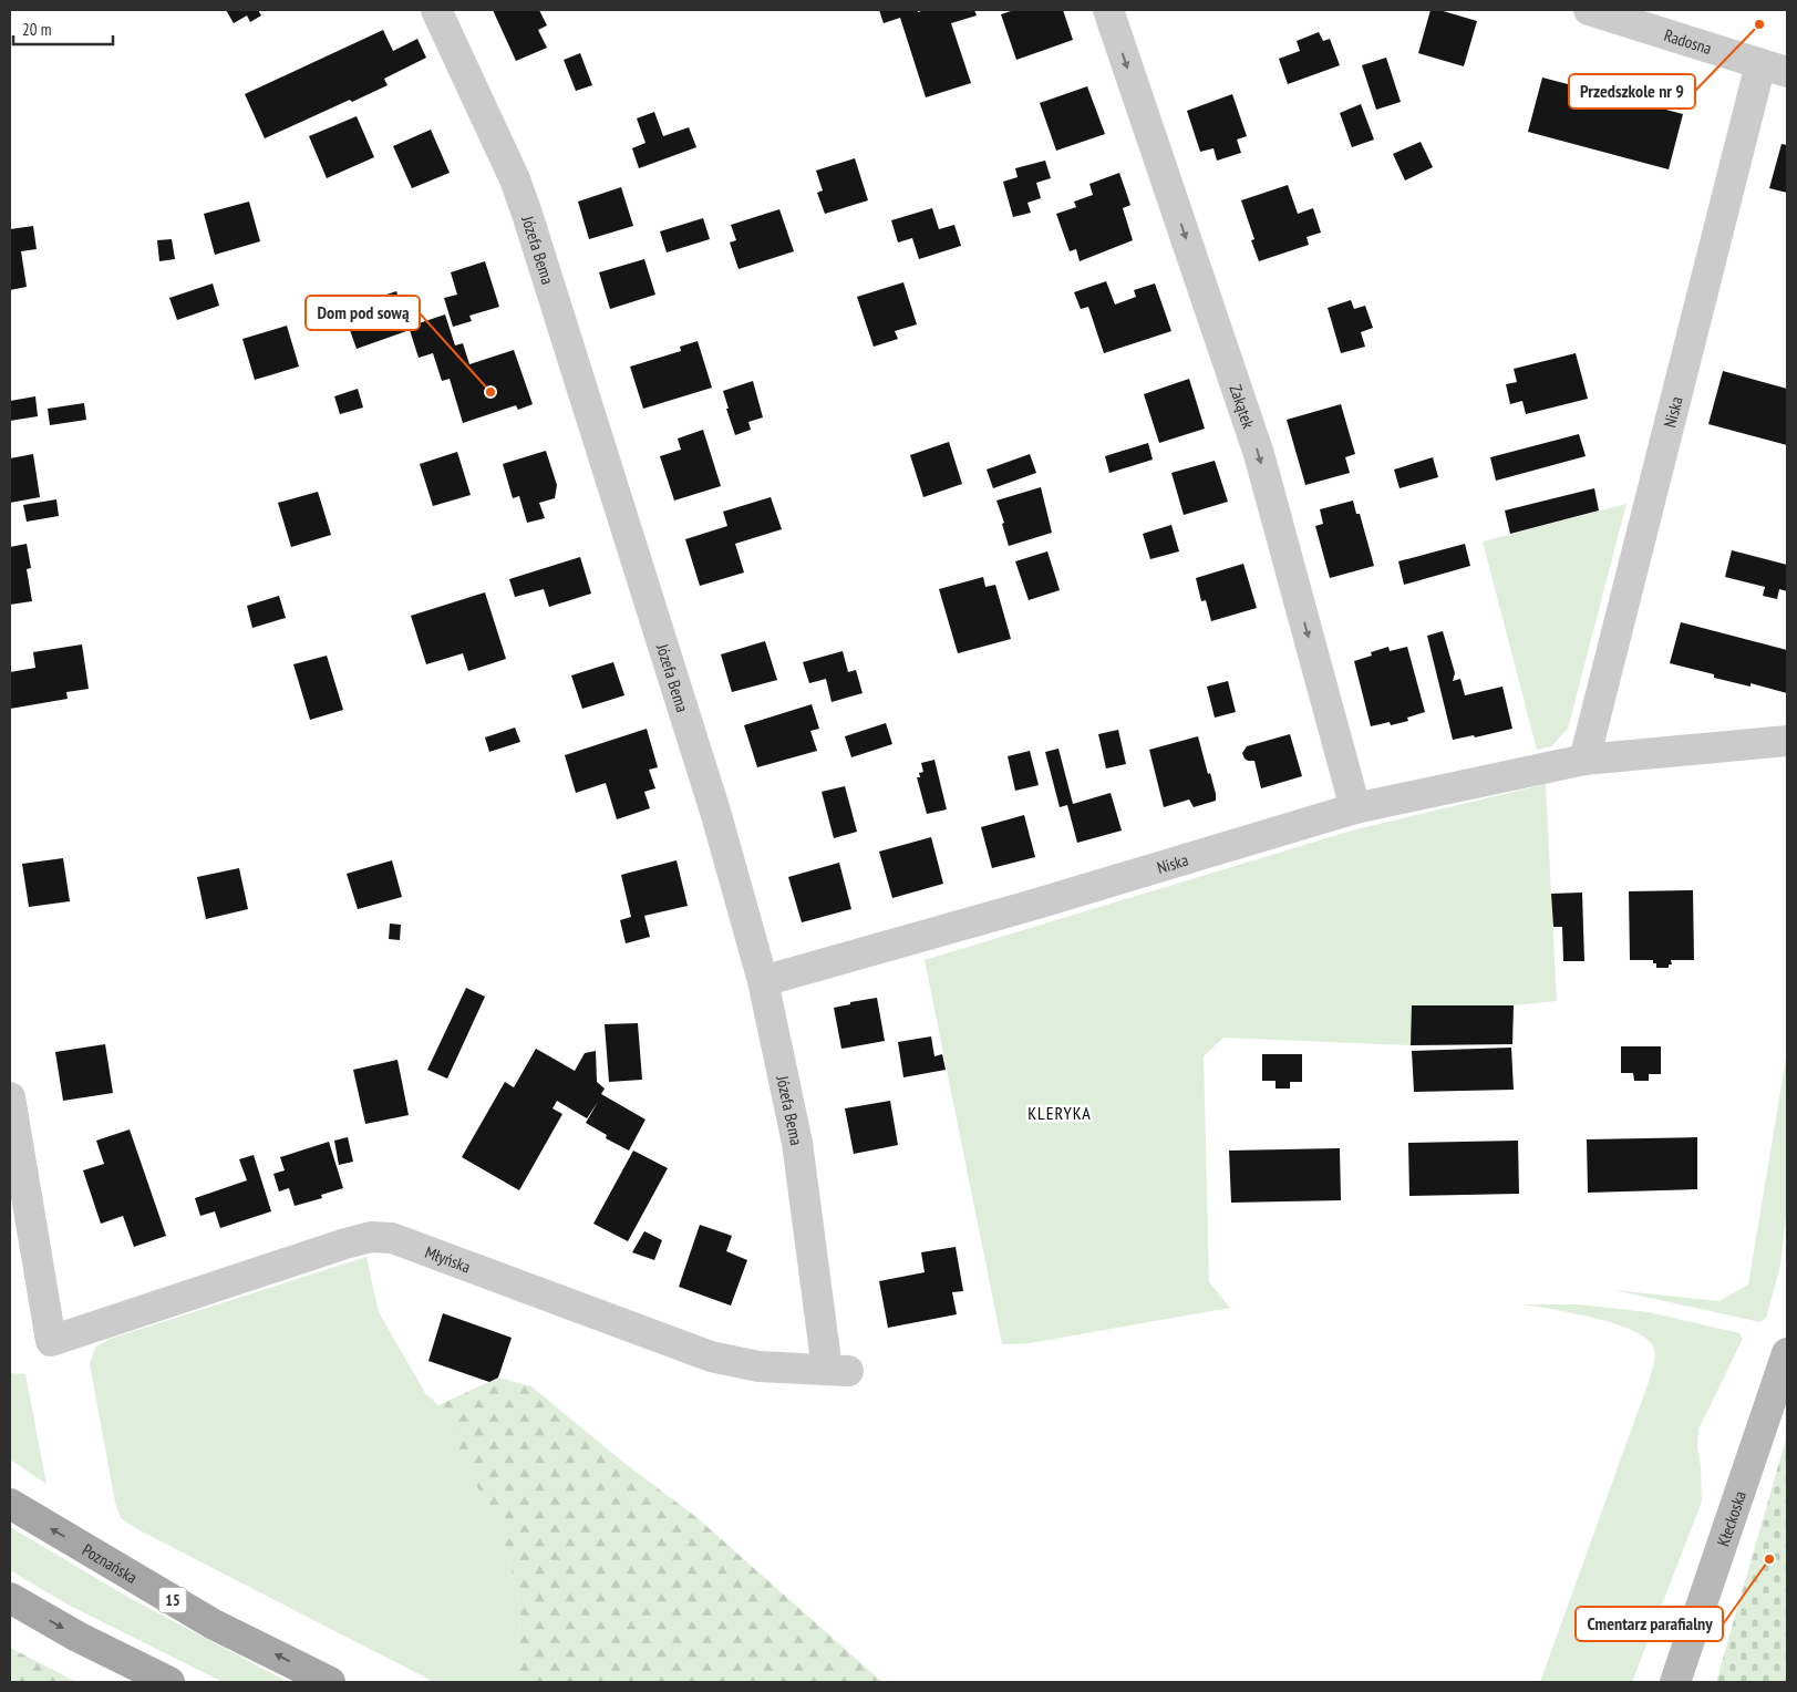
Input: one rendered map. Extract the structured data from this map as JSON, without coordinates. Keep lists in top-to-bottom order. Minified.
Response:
{"streets":{"main road":["Kłeckoska","Poznańska","15"],"street":["Radosna","Józefa Bema","Zakątek","Niska","Młyńska"]},"crossings":[["Radosna","Niska"],["Józefa Bema","Niska"],["Józefa Bema","Młyńska"],["Zakątek","Niska"]],"one_way":["Zakątek"],"districts":["KLERYKA"],"places":["Przedszkole nr 9","Dom pod sową","Cmentarz parafialny"],"scale_bar":"20 m"}
